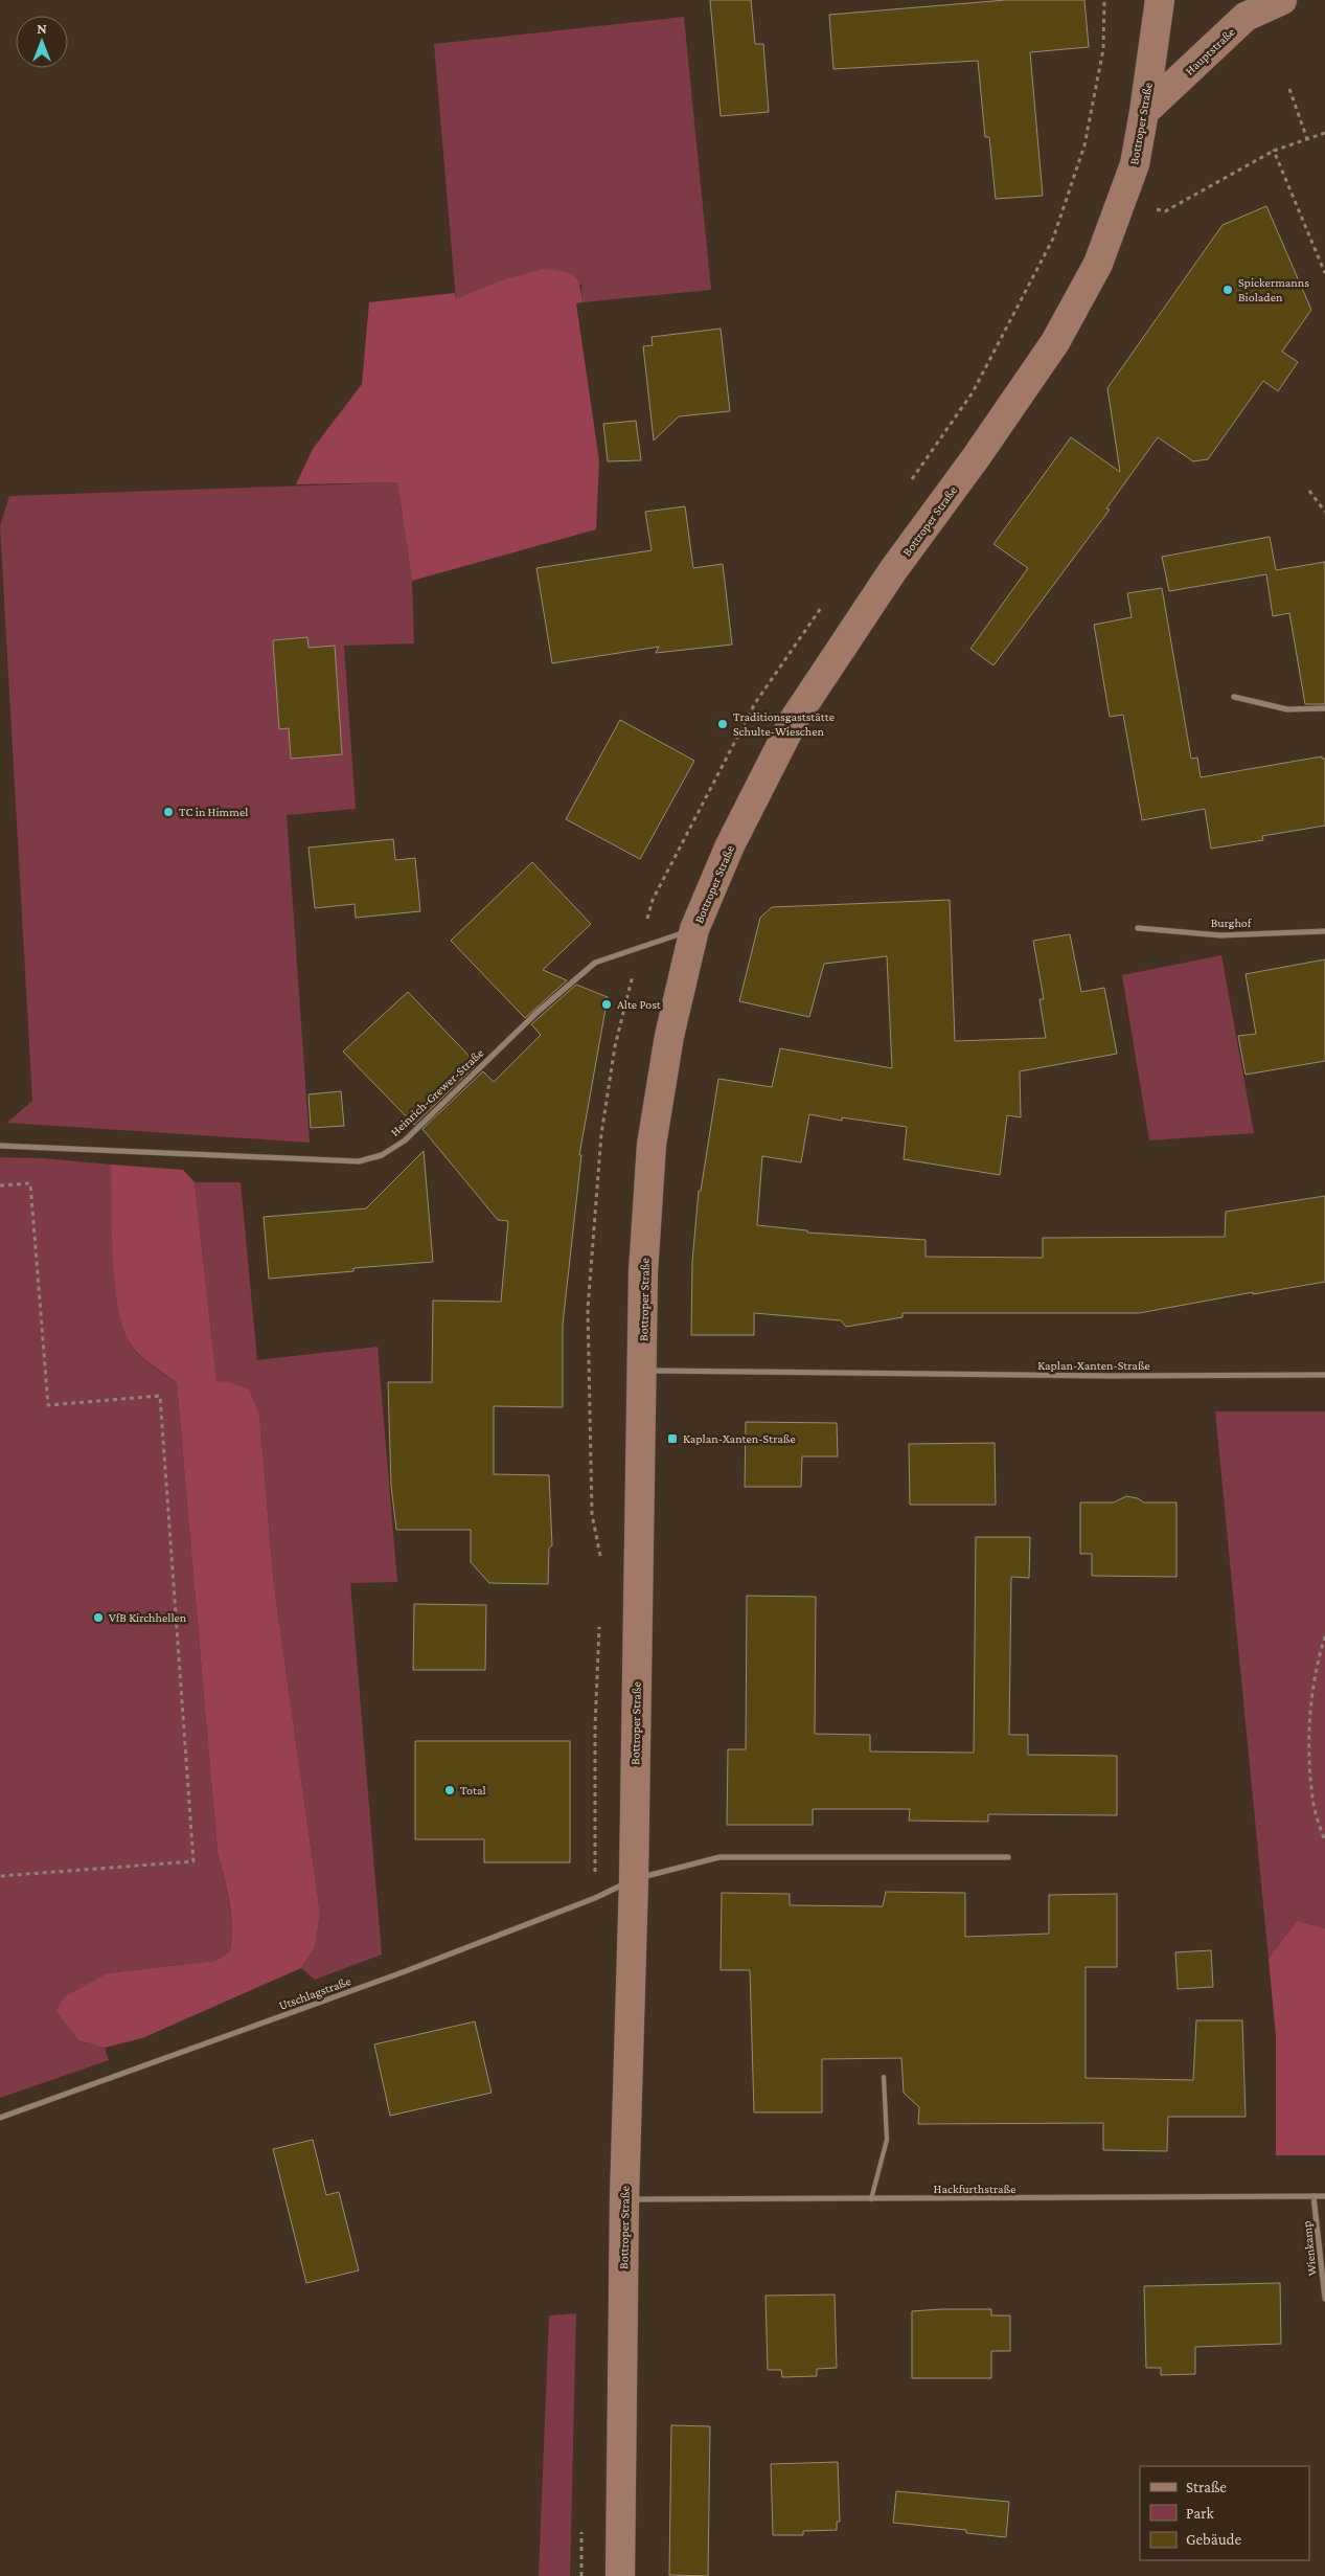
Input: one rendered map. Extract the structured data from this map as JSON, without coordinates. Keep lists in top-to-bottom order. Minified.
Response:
{"streets":{"main road":["Hauptstraße","Bottroper Straße"],"street":["Burghof","Heinrich-Grewer-Straße","Kaplan-Xanten-Straße","Utschlagstraße","Hackfurthstraße","Wienkamp"]},"crossings":[["Hauptstraße","Bottroper Straße"],["Bottroper Straße","Heinrich-Grewer-Straße"],["Bottroper Straße","Kaplan-Xanten-Straße"],["Bottroper Straße","Utschlagstraße"],["Bottroper Straße","Hackfurthstraße"],["Hackfurthstraße","Wienkamp"]],"places":{"other":["Spickermanns Bioladen","Traditionsgaststätte Schulte-Wieschen","TC in Himmel","Alte Post","VfB Kirchhellen","Total"],"transit":["Kaplan-Xanten-Straße"]},"legend":["Straße","Park","Gebäude"],"north":"top"}
